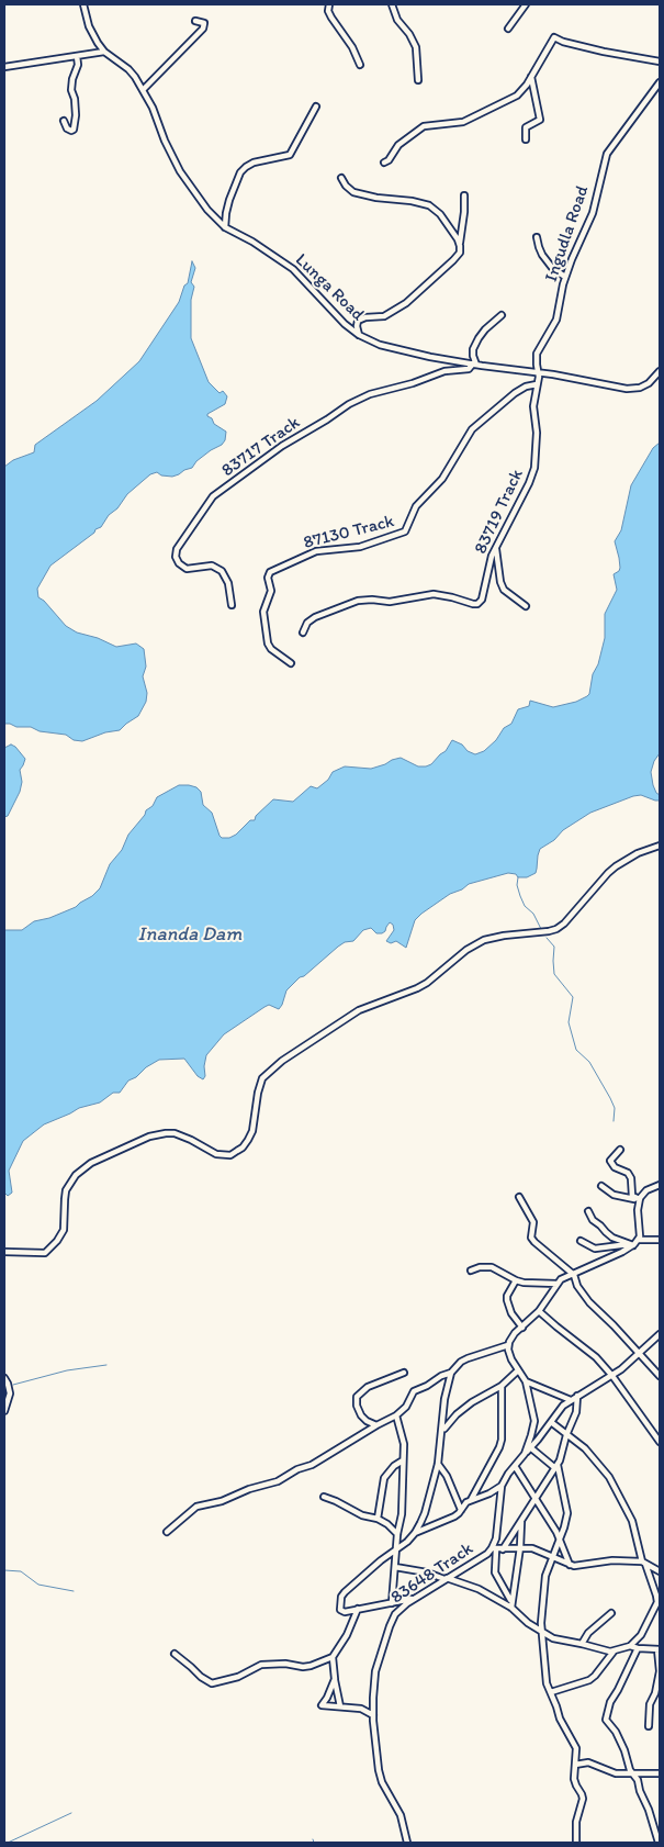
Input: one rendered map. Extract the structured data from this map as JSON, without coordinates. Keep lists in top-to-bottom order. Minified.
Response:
{"streets":{"street":["Ingudla Road","Lunga Road","83717 Track","83719 Track","87130 Track","83648 Track"]},"crossings":[["Ingudla Road","Lunga Road"],["Ingudla Road","83719 Track"],["Lunga Road","83717 Track"],["Lunga Road","83719 Track"],["83719 Track","87130 Track"]],"water":["Inanda Dam"]}
